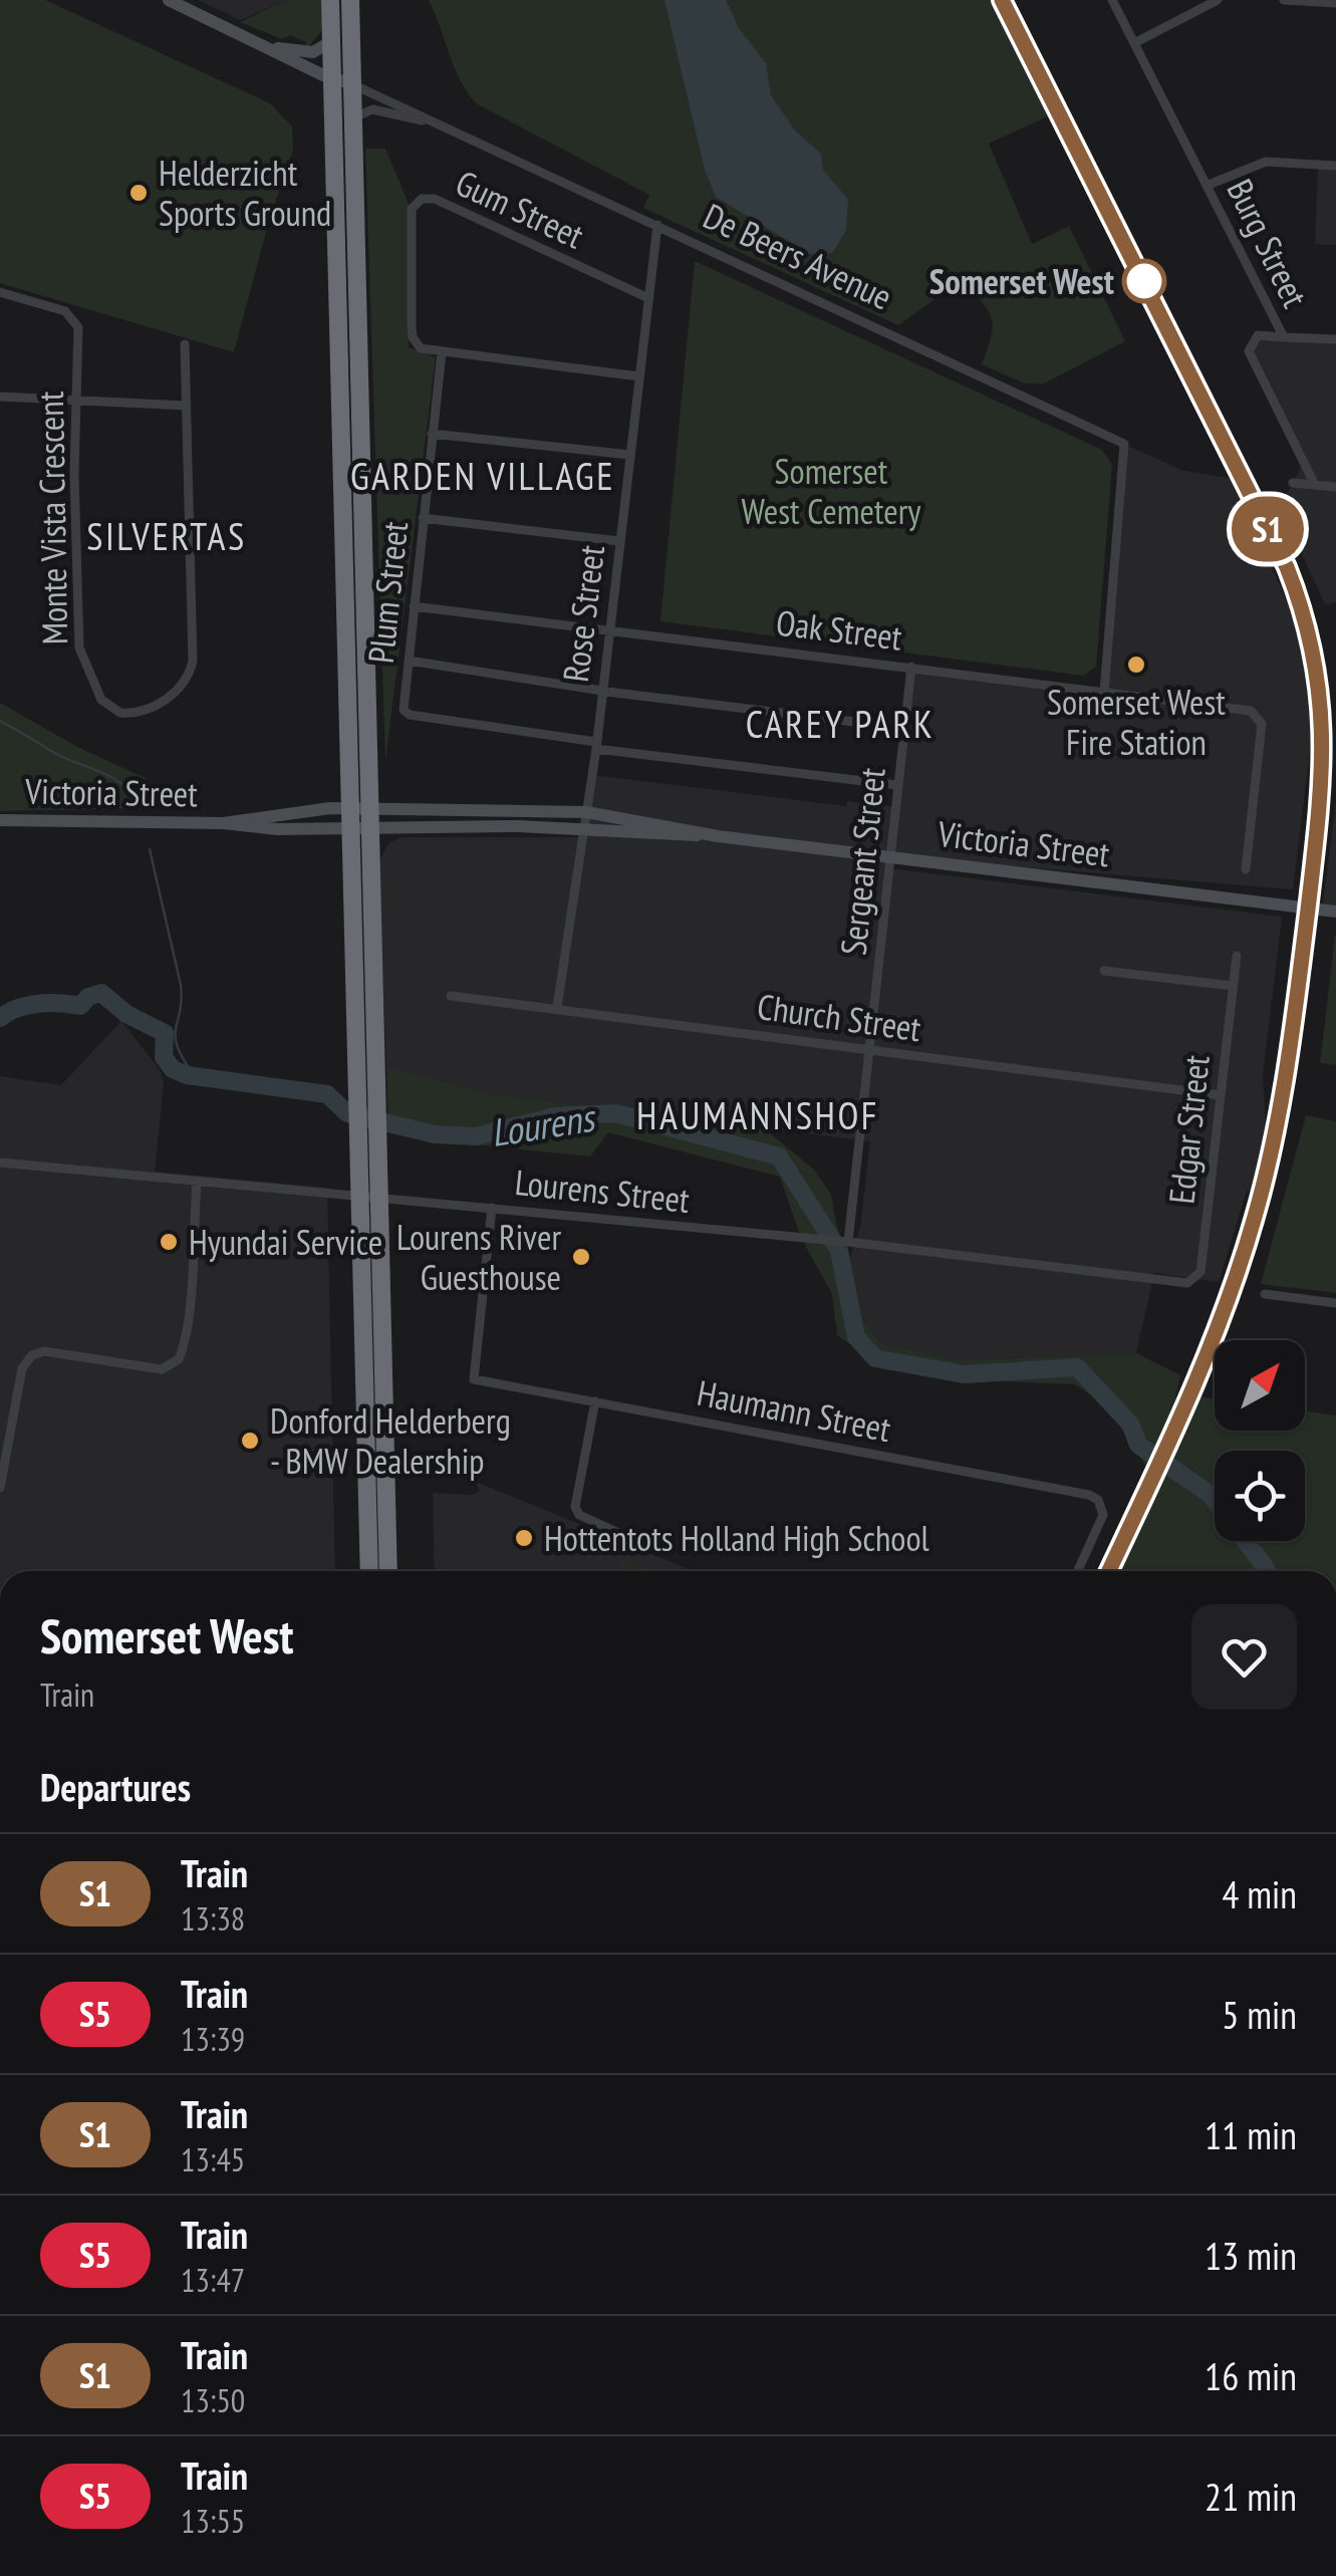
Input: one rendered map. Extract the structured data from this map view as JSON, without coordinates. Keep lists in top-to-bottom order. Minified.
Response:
{"streets":{"main road":["De Beers Avenue","Victoria Street"],"street":["Gum Street","Burg Street","Monte Vista Crescent","Plum Street","Rose Street","Oak Street","Sergeant Street","Church Street","Edgar Street","Lourens Street","Haumann Street"]},"crossings":[["Gum Street","Plum Street"],["Gum Street","Rose Street"],["De Beers Avenue","Rose Street"],["De Beers Avenue","Oak Street"],["Plum Street","Rose Street"],["Plum Street","Oak Street"],["Rose Street","Oak Street"],["Rose Street","Victoria Street"],["Rose Street","Church Street"],["Oak Street","Sergeant Street"],["Victoria Street","Sergeant Street"],["Sergeant Street","Church Street"],["Sergeant Street","Lourens Street"],["Church Street","Edgar Street"],["Edgar Street","Lourens Street"],["Lourens Street","Haumann Street"]],"districts":["GARDEN VILLAGE","SILVERTAS","CAREY PARK","HAUMANNSHOF"],"water":["Lourens"],"parks":["Somerset West Cemetery"],"places":["Helderzicht Sports Ground","Somerset West","Somerset West Fire Station","Hyundai Service","Lourens River Guesthouse","Donford Helderberg - BMW Dealership","Hottentots Holland High School"],"north":"top right","page":{"on_map":"S1","heading":[["Somerset West","Train"],"Departures"],"list":[{"mark":"S1","name":"Train","note":"13:38","value":"4 min"},{"mark":"S5","name":"Train","note":"13:39","value":"5 min"},{"mark":"S1","name":"Train","note":"13:45","value":"11 min"},{"mark":"S5","name":"Train","note":"13:47","value":"13 min"},{"mark":"S1","name":"Train","note":"13:50","value":"16 min"},{"mark":"S5","name":"Train","note":"13:55","value":"21 min"}]}}
